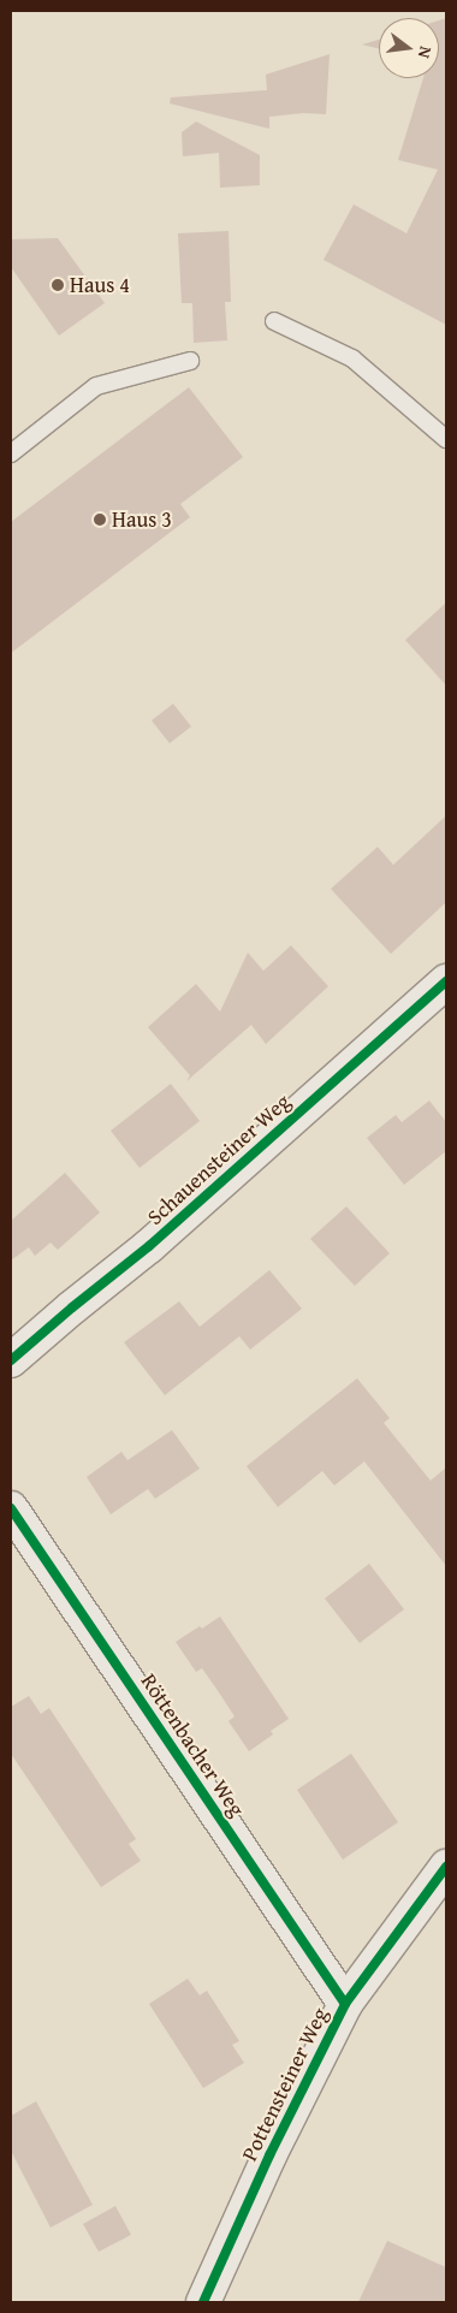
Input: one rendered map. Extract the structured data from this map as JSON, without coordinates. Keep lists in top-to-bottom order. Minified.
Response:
{"streets":{"street":["Schauensteiner Weg","Röttenbacher Weg","Pottensteiner Weg"]},"crossings":[["Röttenbacher Weg","Pottensteiner Weg"]],"places":["Haus 4","Haus 3"],"north":"right"}
